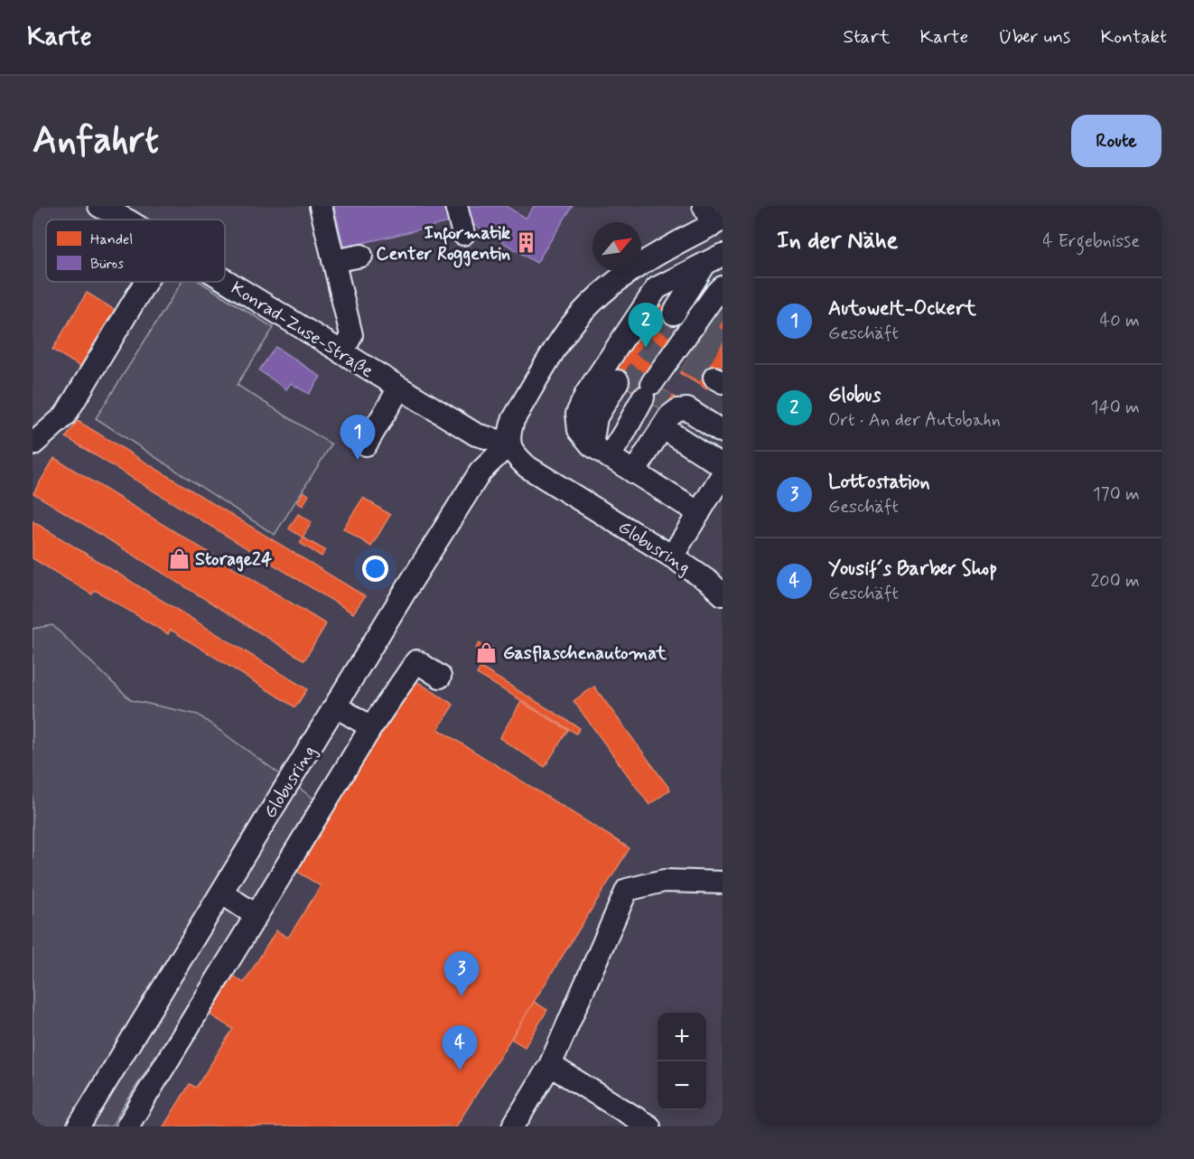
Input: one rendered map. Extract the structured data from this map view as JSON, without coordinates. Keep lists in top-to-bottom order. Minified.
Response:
{"streets":{"street":["Konrad-Zuse-Straße","Globusring"]},"crossings":[["Konrad-Zuse-Straße","Globusring"]],"places":{"building":["Informatik Center Roggentin"],"shop":["Storage24","Gasflaschenautomat"]},"legend":["Handel","Büros"],"north":"top right","page":{"header":"Karte","nav":["Start","Karte","Über uns","Kontakt"],"buttons":"Route","title":"Anfahrt","heading":["In der Nähe","4 Ergebnisse"],"list":[{"mark":"1","name":"Autowelt-Ockert","note":"Geschäft","value":"40 m"},{"mark":"2","name":"Globus","note":"Ort · An der Autobahn","value":"140 m"},{"mark":"3","name":"Lottostation","note":"Geschäft","value":"170 m"},{"mark":"4","name":"Yousif´s Barber Shop","note":"Geschäft","value":"200 m"}],"pins":["2","1","3","4"],"map_buttons":["+","−"]}}
